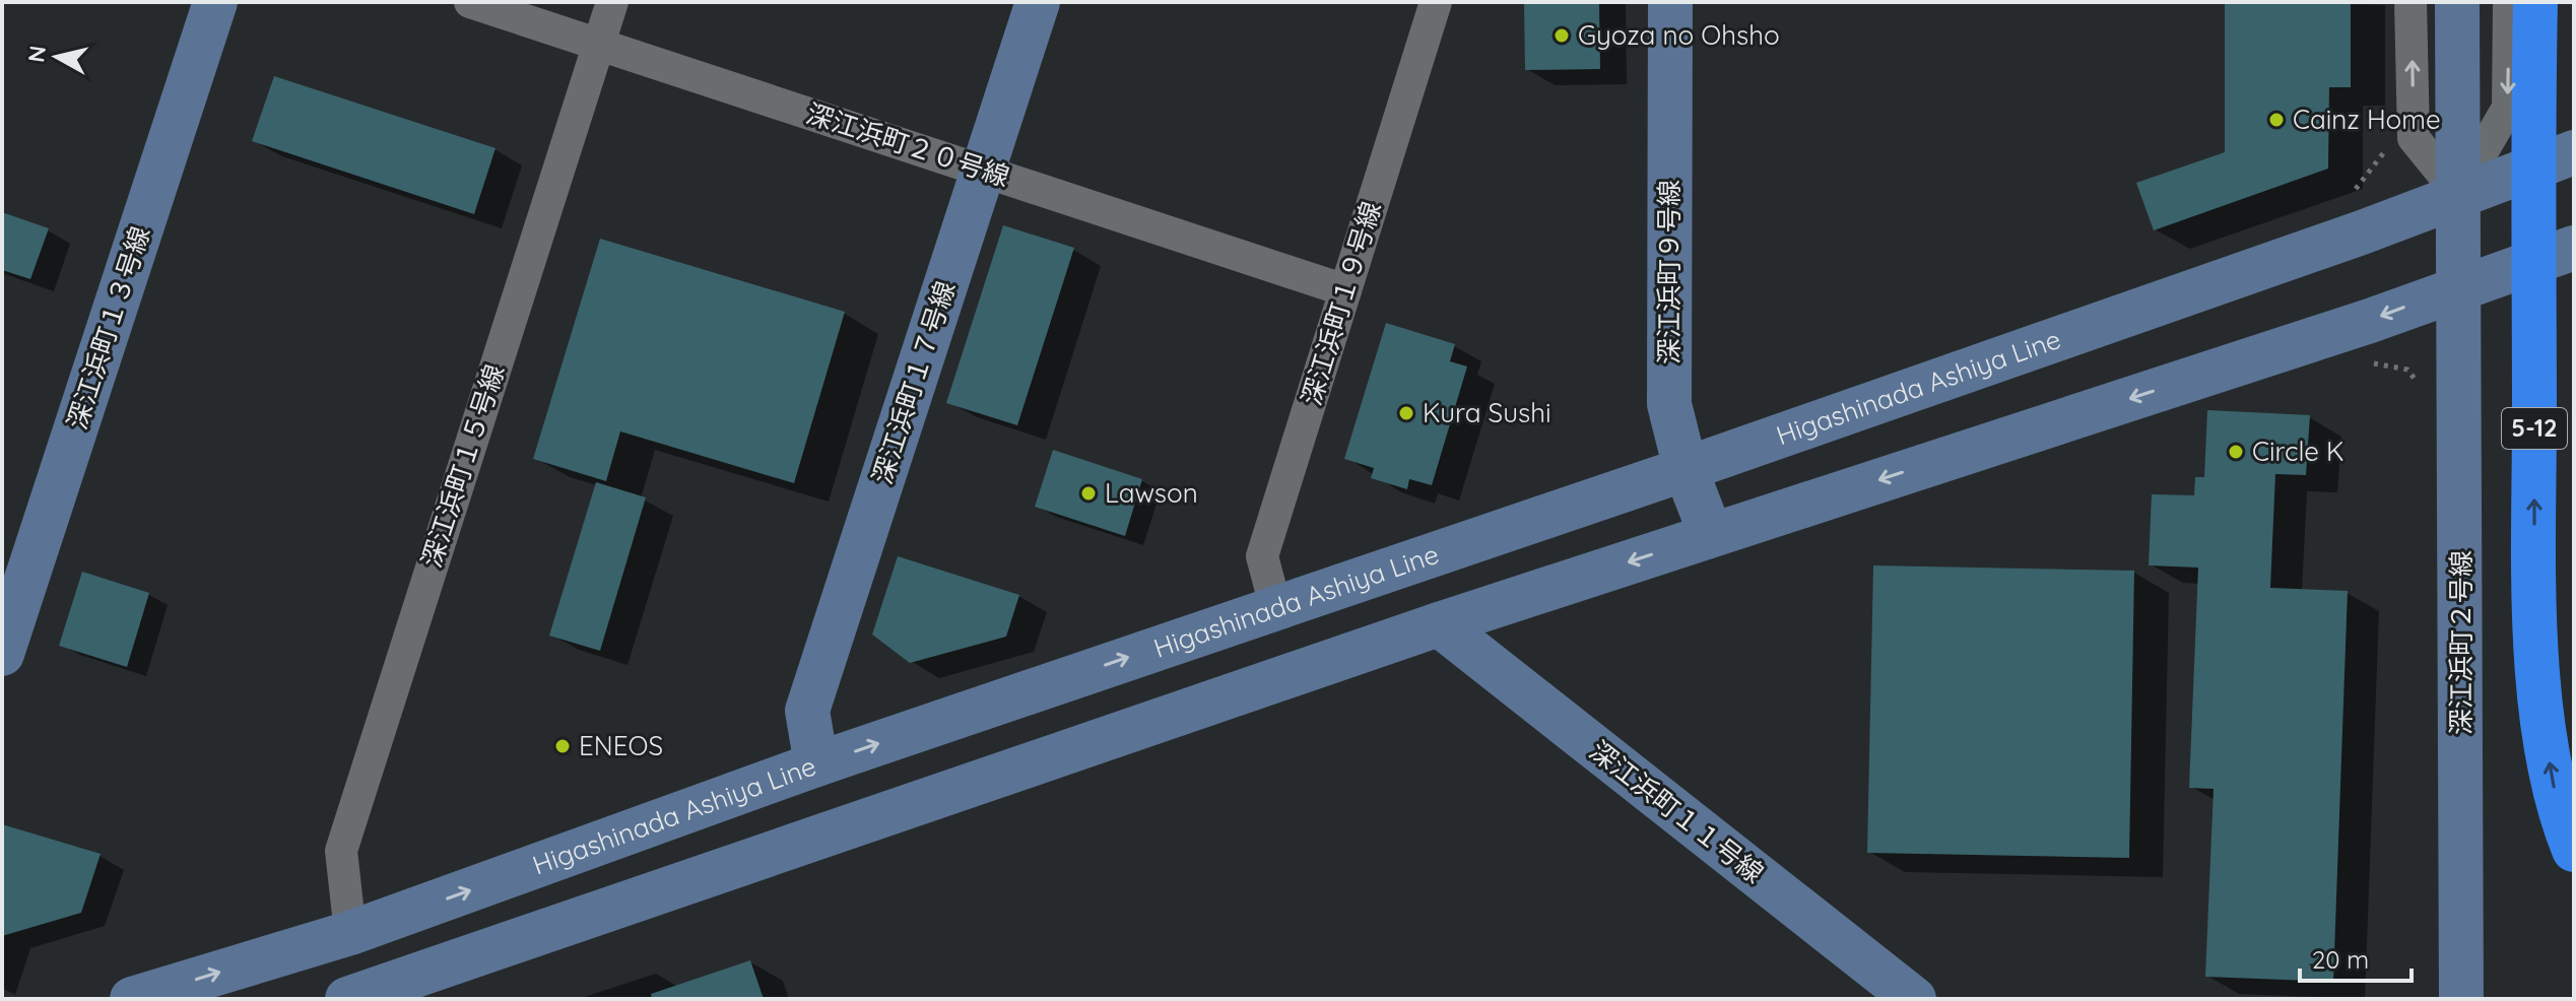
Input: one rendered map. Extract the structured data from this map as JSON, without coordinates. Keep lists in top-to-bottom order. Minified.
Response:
{"streets":{"highway":["5-12"],"main road":["深江浜町９号線","深江浜町１３号線","深江浜町１７号線","Higashinada Ashiya Line","深江浜町２号線","深江浜町１１号線"],"street":["深江浜町２０号線","深江浜町１９号線","深江浜町１５号線"]},"crossings":[["深江浜町２０号線","深江浜町１９号線"],["深江浜町２０号線","深江浜町１７号線"],["深江浜町２０号線","深江浜町１５号線"],["深江浜町９号線","Higashinada Ashiya Line"],["深江浜町１９号線","Higashinada Ashiya Line"],["深江浜町１７号線","Higashinada Ashiya Line"],["Higashinada Ashiya Line","深江浜町１５号線"]],"places":["Gyoza no Ohsho","Cainz Home","Kura Sushi","Circle K","Lawson","ENEOS"],"scale_bar":"20 m","north":"left"}
